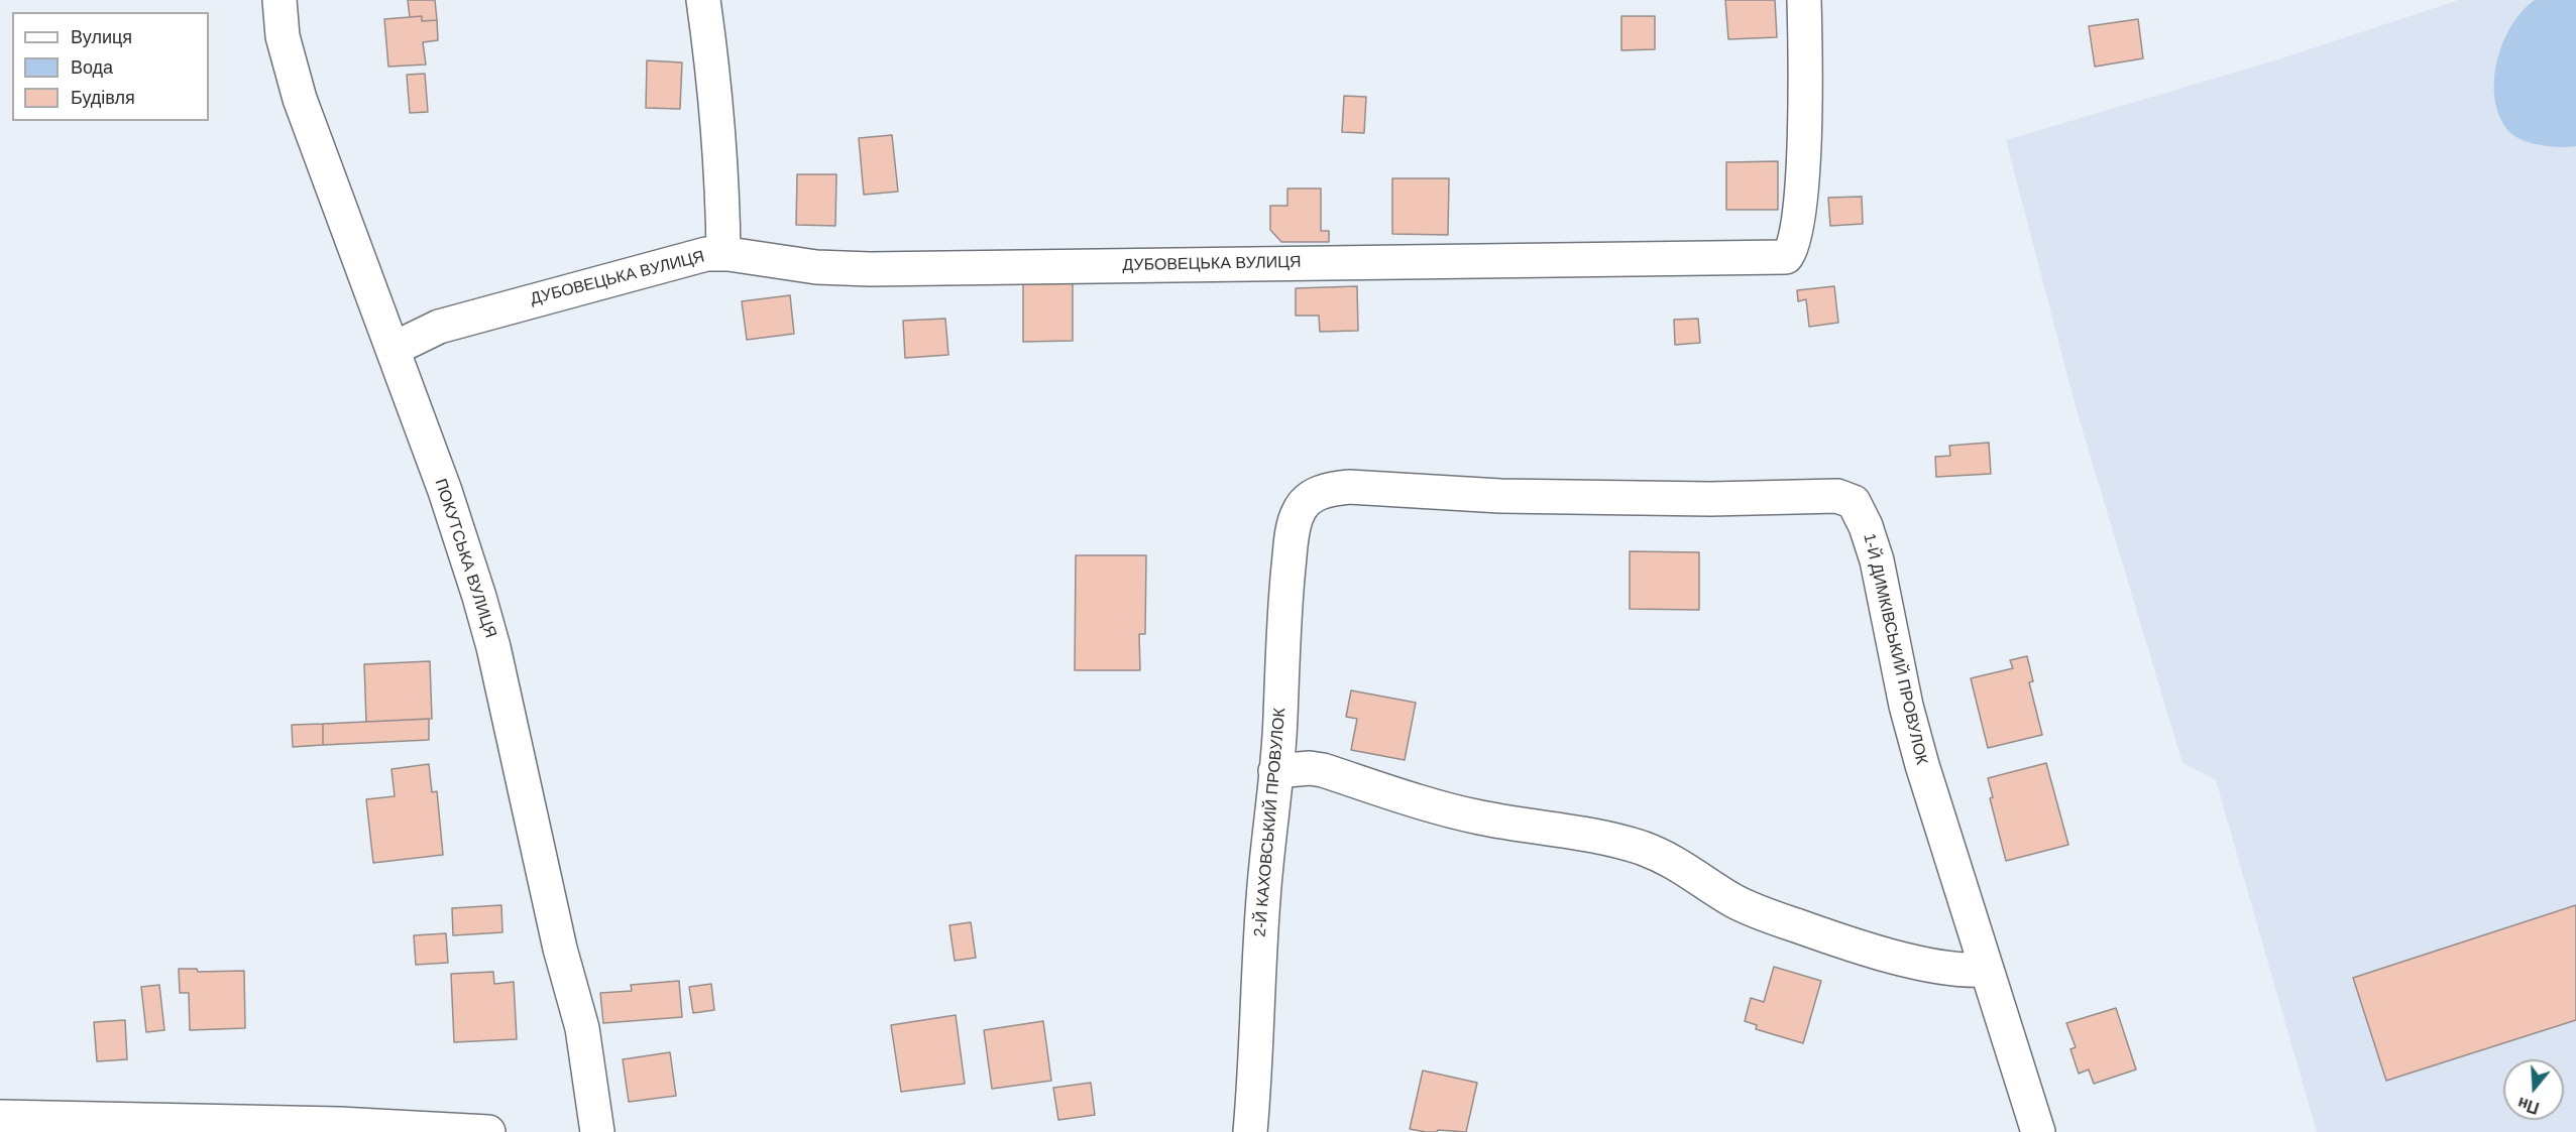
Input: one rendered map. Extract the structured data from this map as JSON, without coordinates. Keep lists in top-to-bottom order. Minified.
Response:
{"streets":{"street":["ДУБОВЕЦЬКА ВУЛИЦЯ","ПОКУТСЬКА ВУЛИЦЯ","1-Й ДИМКІВСЬКИЙ ПРОВУЛОК","2-Й КАХОВСЬКИЙ ПРОВУЛОК"]},"crossings":[["ДУБОВЕЦЬКА ВУЛИЦЯ","ПОКУТСЬКА ВУЛИЦЯ"],["1-Й ДИМКІВСЬКИЙ ПРОВУЛОК","2-Й КАХОВСЬКИЙ ПРОВУЛОК"]],"legend":["Вулиця","Вода","Будівля"],"north":"bottom"}
